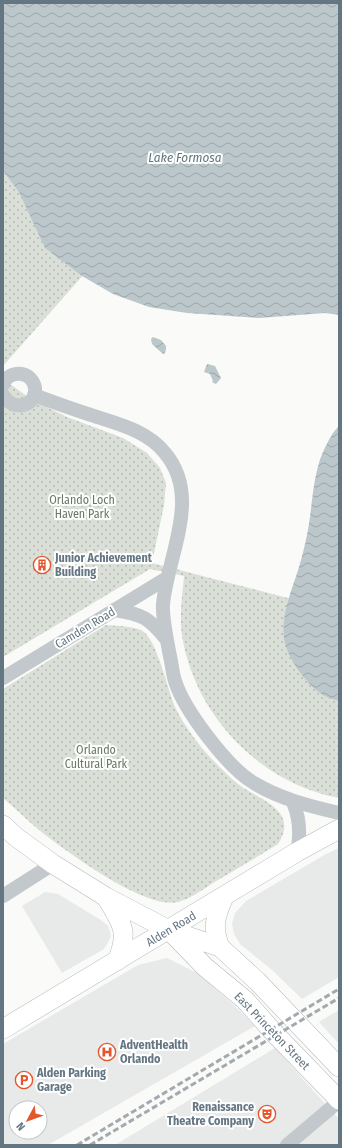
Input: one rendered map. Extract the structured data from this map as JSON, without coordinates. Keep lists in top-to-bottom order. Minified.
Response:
{"streets":{"main road":["Alden Road","East Princeton Street"],"street":["Camden Road"]},"crossings":[["Alden Road","East Princeton Street"]],"water":["Lake Formosa"],"parks":["Orlando Loch Haven Park","Orlando Cultural Park"],"places":{"building":["Junior Achievement Building"],"hospital":["AdventHealth Orlando"],"parking":["Alden Parking Garage"],"theatre":["Renaissance Theatre Company"]},"north":"bottom left"}
